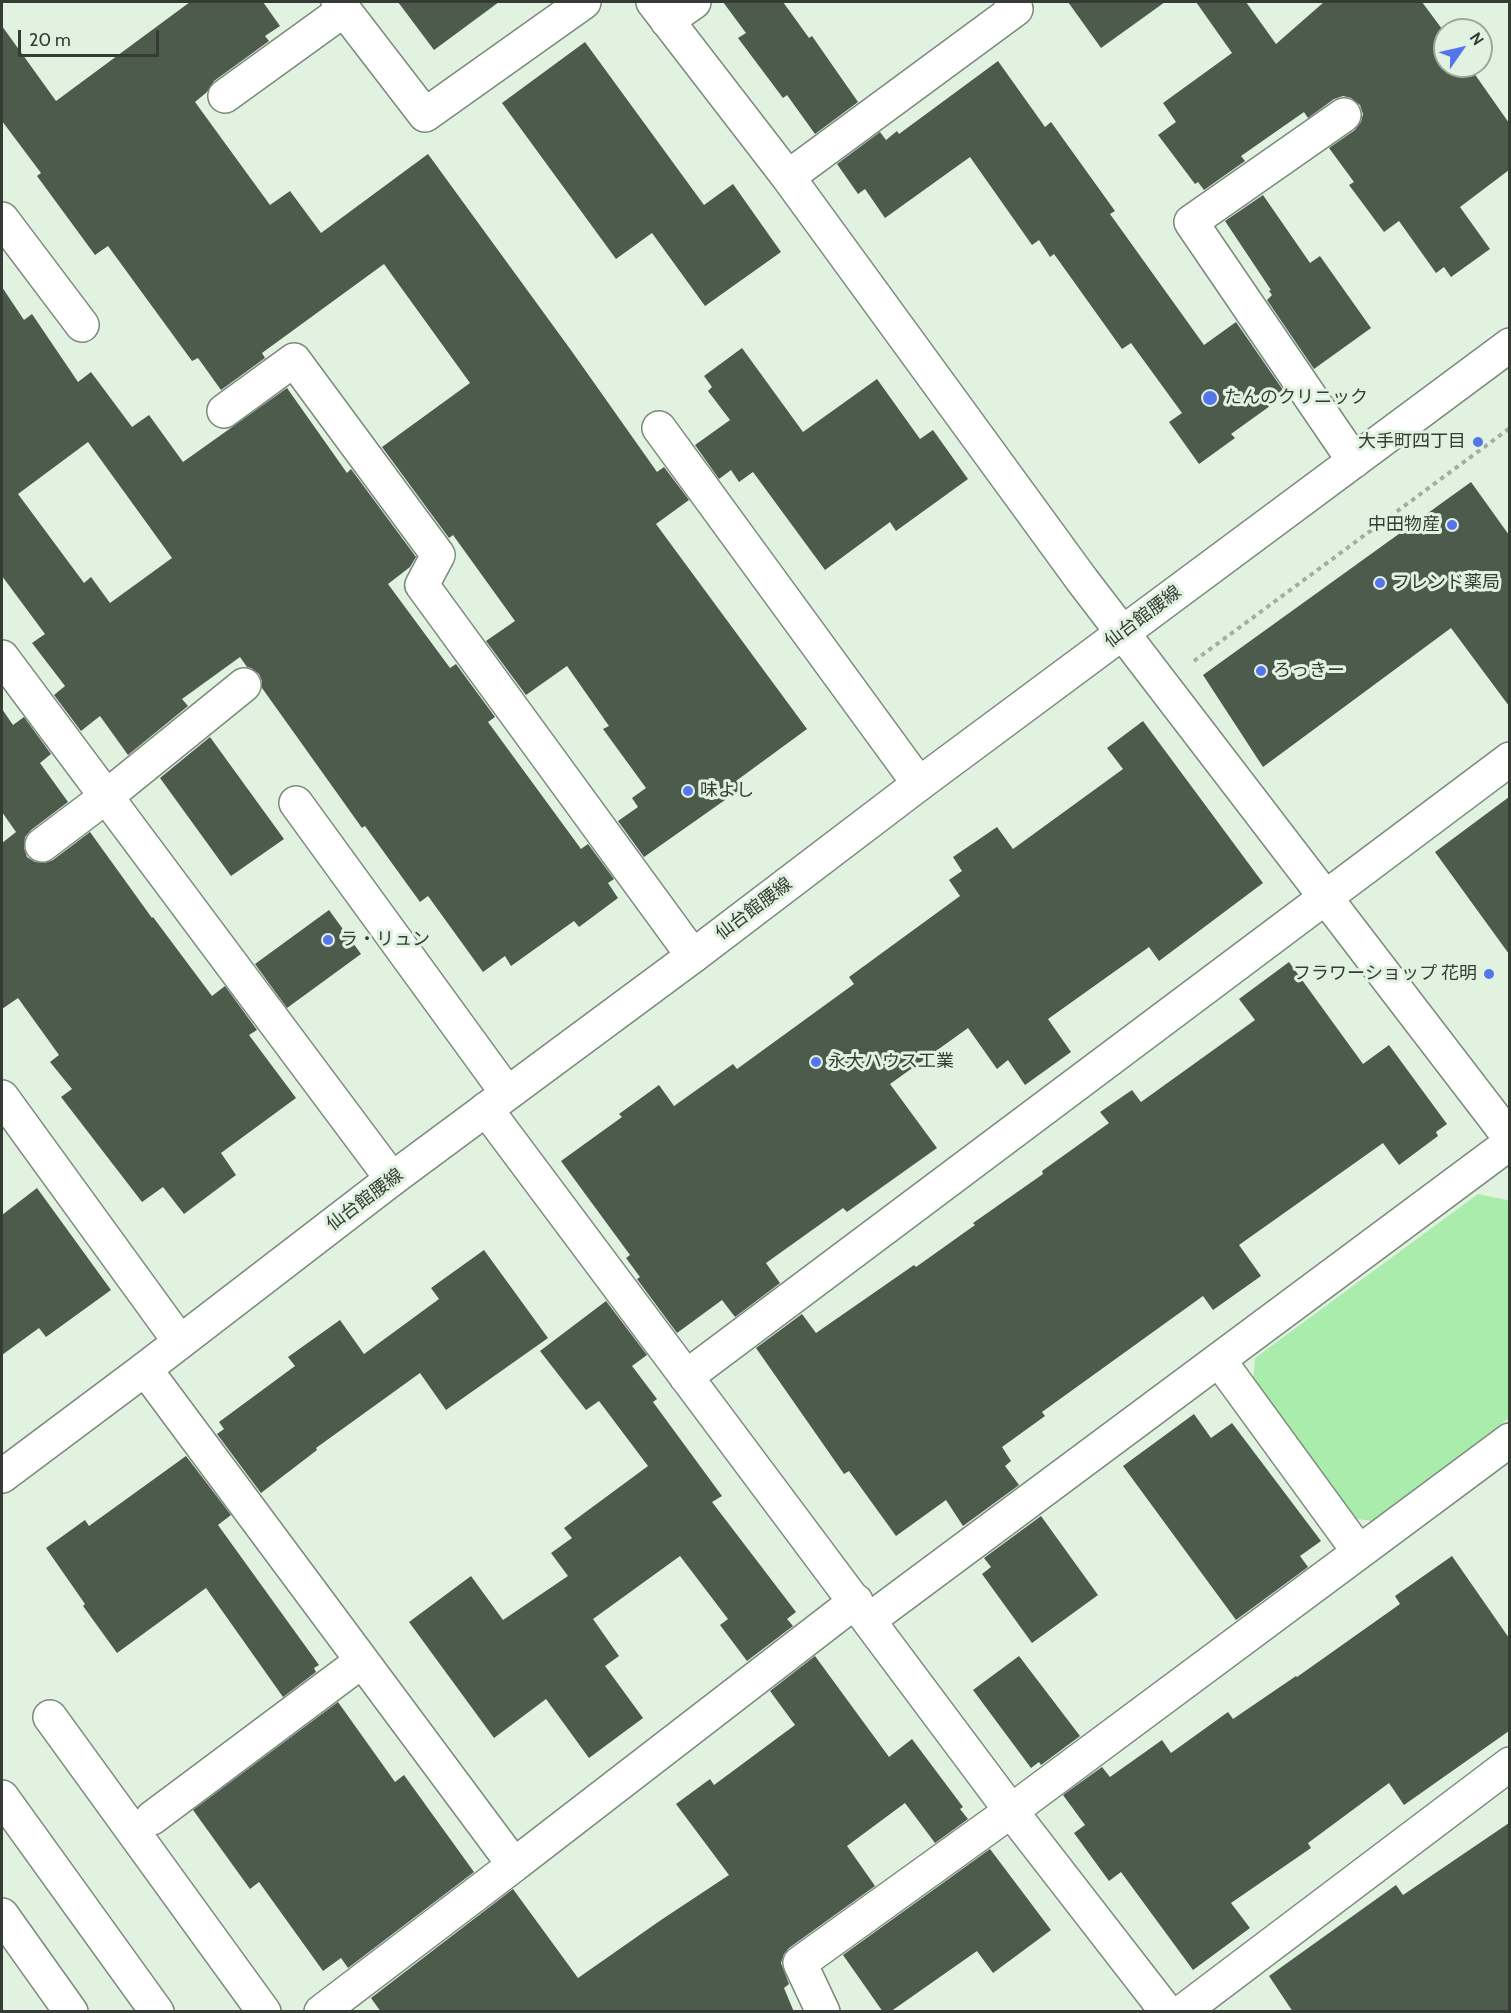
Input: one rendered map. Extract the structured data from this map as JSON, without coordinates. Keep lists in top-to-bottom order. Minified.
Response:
{"streets":{"street":["仙台館腰線"]},"places":["たんのクリニック","大手町四丁目","中田物産","フレンド薬局","ろっきー","味よし","ラ・リュン","フラワーショップ 花明","永大ハウス工業"],"scale_bar":"20 m","north":"top right"}
